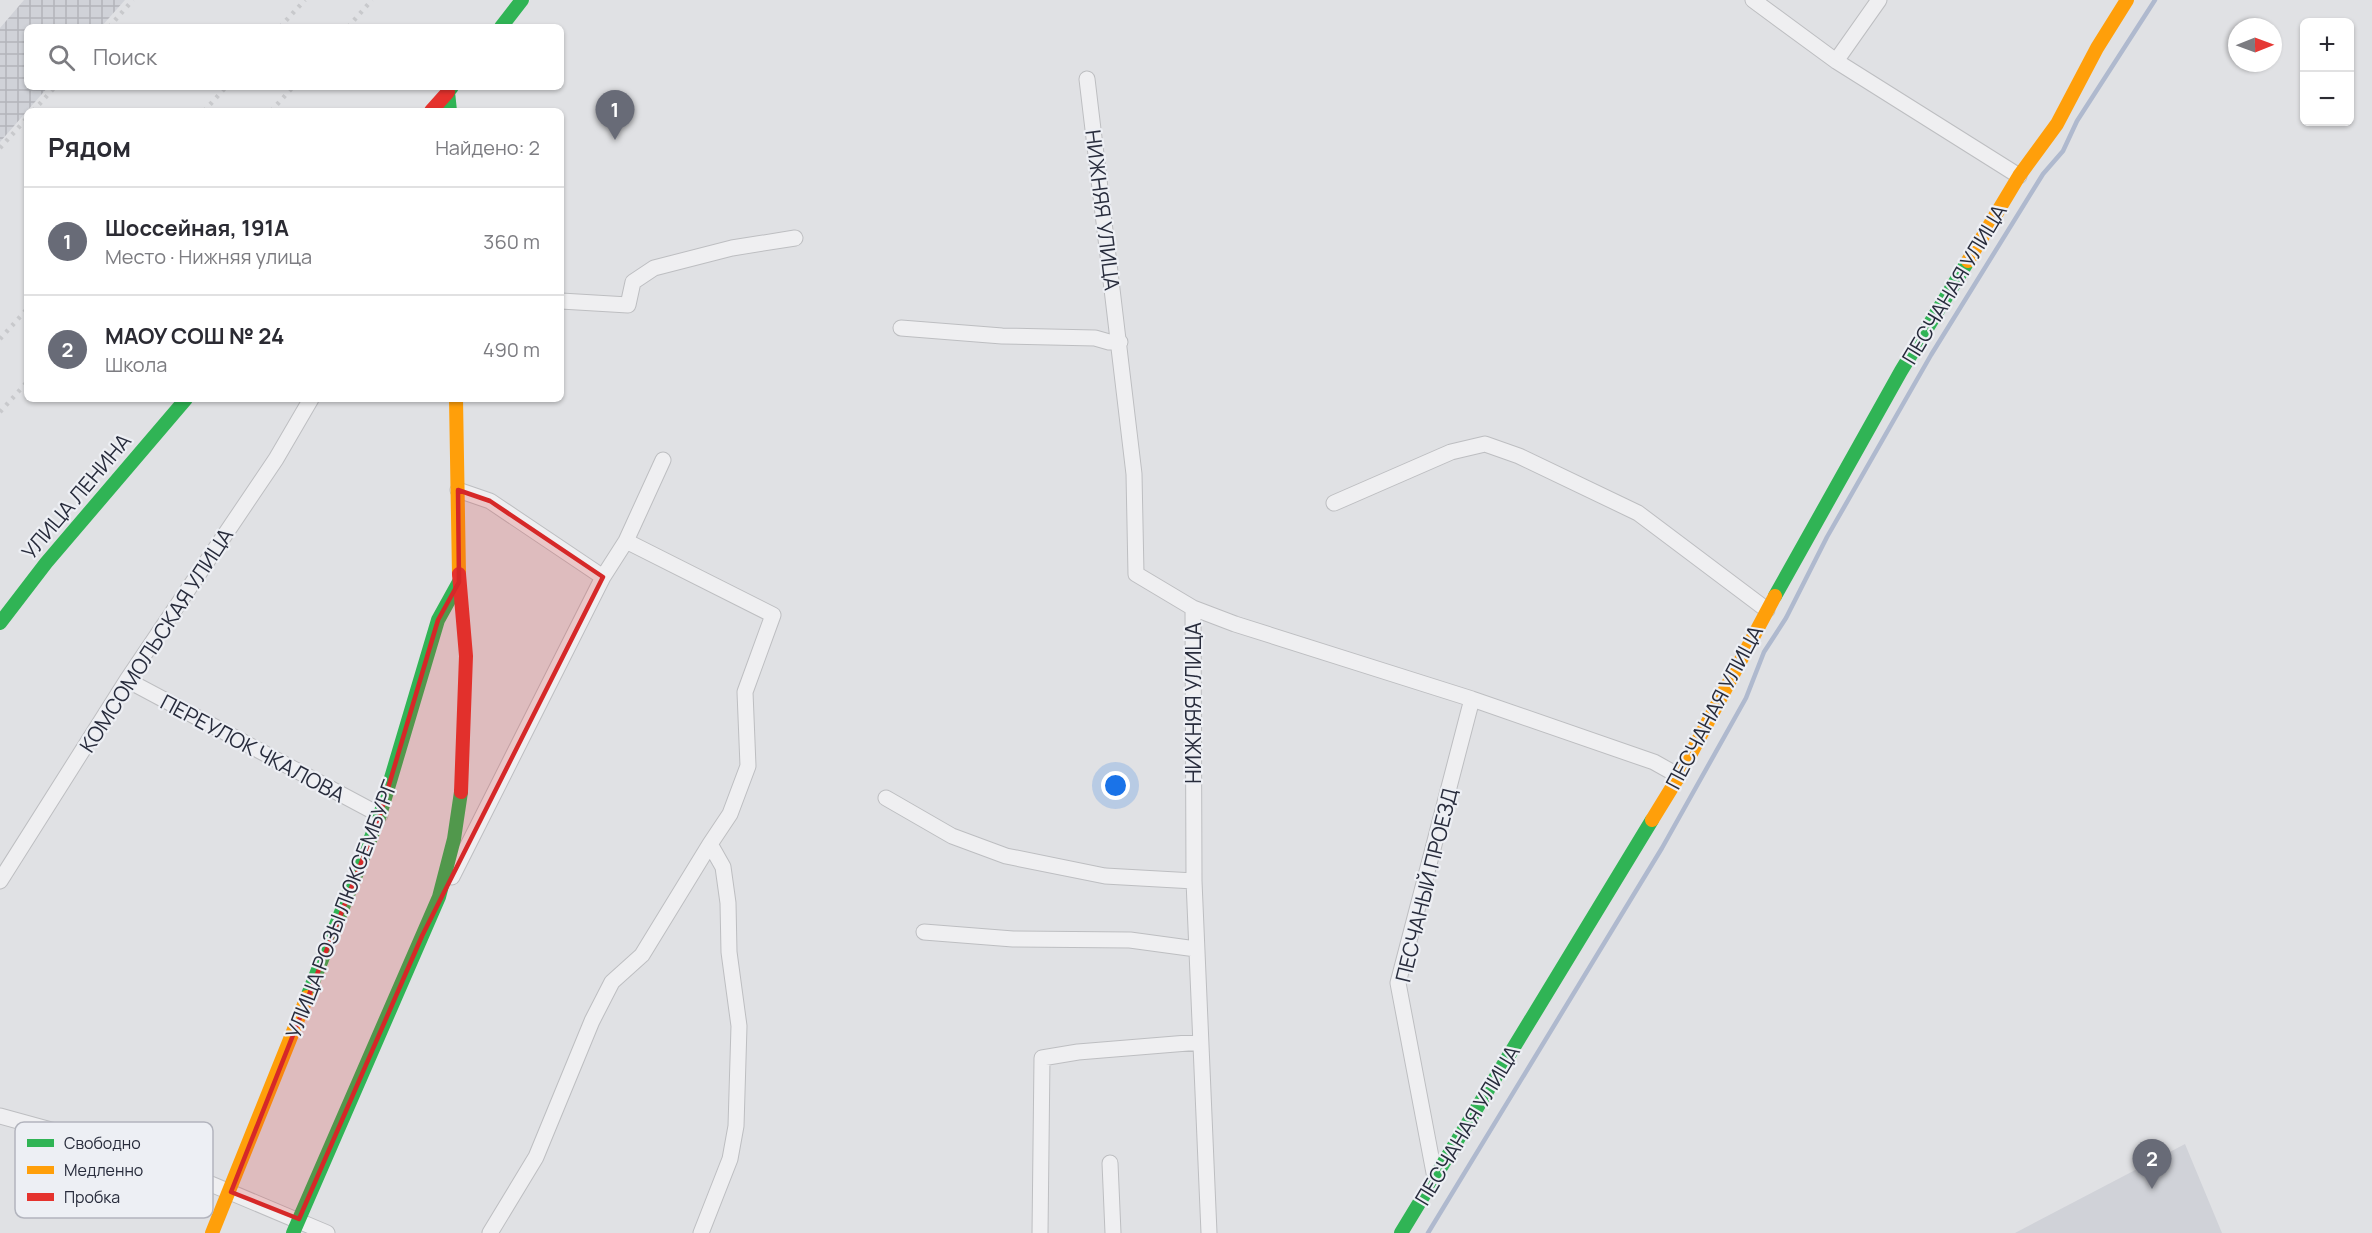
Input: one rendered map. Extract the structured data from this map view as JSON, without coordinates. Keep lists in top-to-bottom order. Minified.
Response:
{"streets":{"street":["НИЖНЯЯ УЛИЦА","ПЕСЧАНАЯ УЛИЦА","УЛИЦА ЛЕНИНА","КОМСОМОЛЬСКАЯ УЛИЦА","ПЕРЕУЛОК ЧКАЛОВА","ПЕСЧАНЫЙ ПРОЕЗД","УЛИЦА РОЗЫ ЛЮКСЕМБУРГ"]},"crossings":[["ПЕСЧАНАЯ УЛИЦА","ПЕСЧАНЫЙ ПРОЕЗД"],["КОМСОМОЛЬСКАЯ УЛИЦА","ПЕРЕУЛОК ЧКАЛОВА"],["ПЕРЕУЛОК ЧКАЛОВА","УЛИЦА РОЗЫ ЛЮКСЕМБУРГ"]],"legend":["Свободно","Медленно","Пробка"],"north":"right","page":{"map_buttons":["+","−"],"search":"Поиск","pins":["1","2"],"heading":["Рядом","Найдено: 2"],"list":[{"mark":"1","name":"Шоссейная, 191А","note":"Место · Нижняя улица","value":"360 m"},{"mark":"2","name":"МАОУ СОШ № 24","note":"Школа","value":"490 m"}]}}
